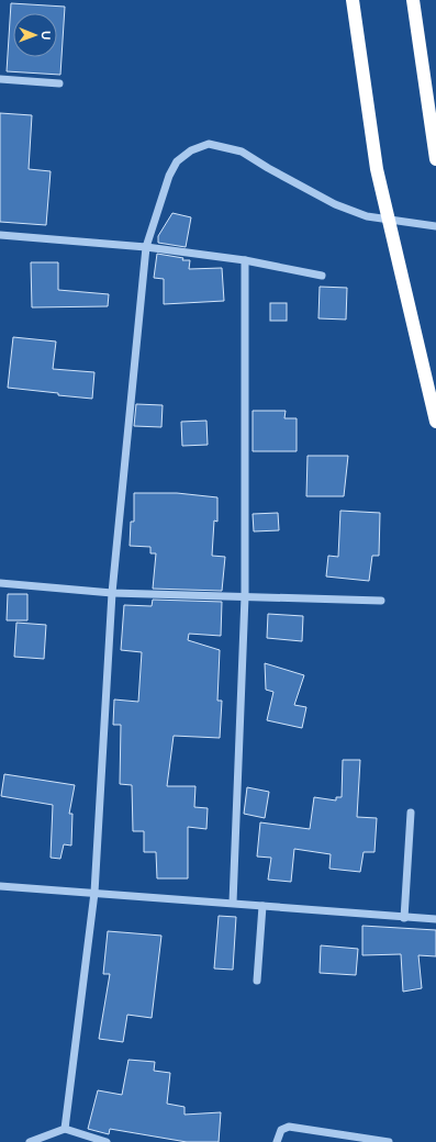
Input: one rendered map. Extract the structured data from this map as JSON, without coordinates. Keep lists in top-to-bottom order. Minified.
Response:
{"north":"right"}
